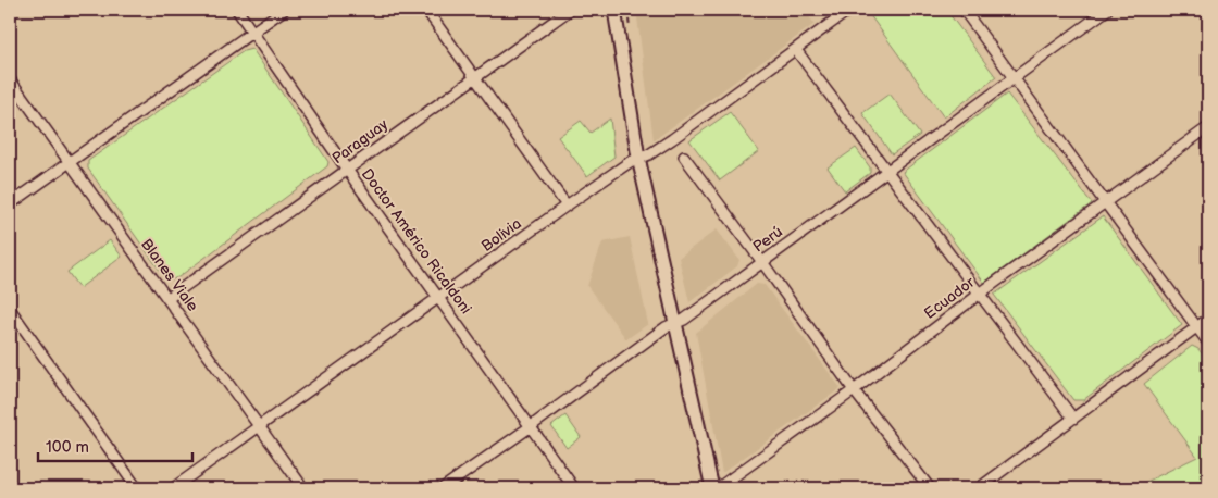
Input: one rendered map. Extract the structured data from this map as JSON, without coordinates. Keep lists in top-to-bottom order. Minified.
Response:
{"streets":{"street":["Paraguay","Bolivia","Perú","Doctor Américo Ricaldoni","Blanes Viale","Ecuador"]},"crossings":[["Paraguay","Doctor Américo Ricaldoni"],["Paraguay","Blanes Viale"],["Bolivia","Doctor Américo Ricaldoni"],["Bolivia","Blanes Viale"],["Perú","Doctor Américo Ricaldoni"]],"scale_bar":"100 m"}
